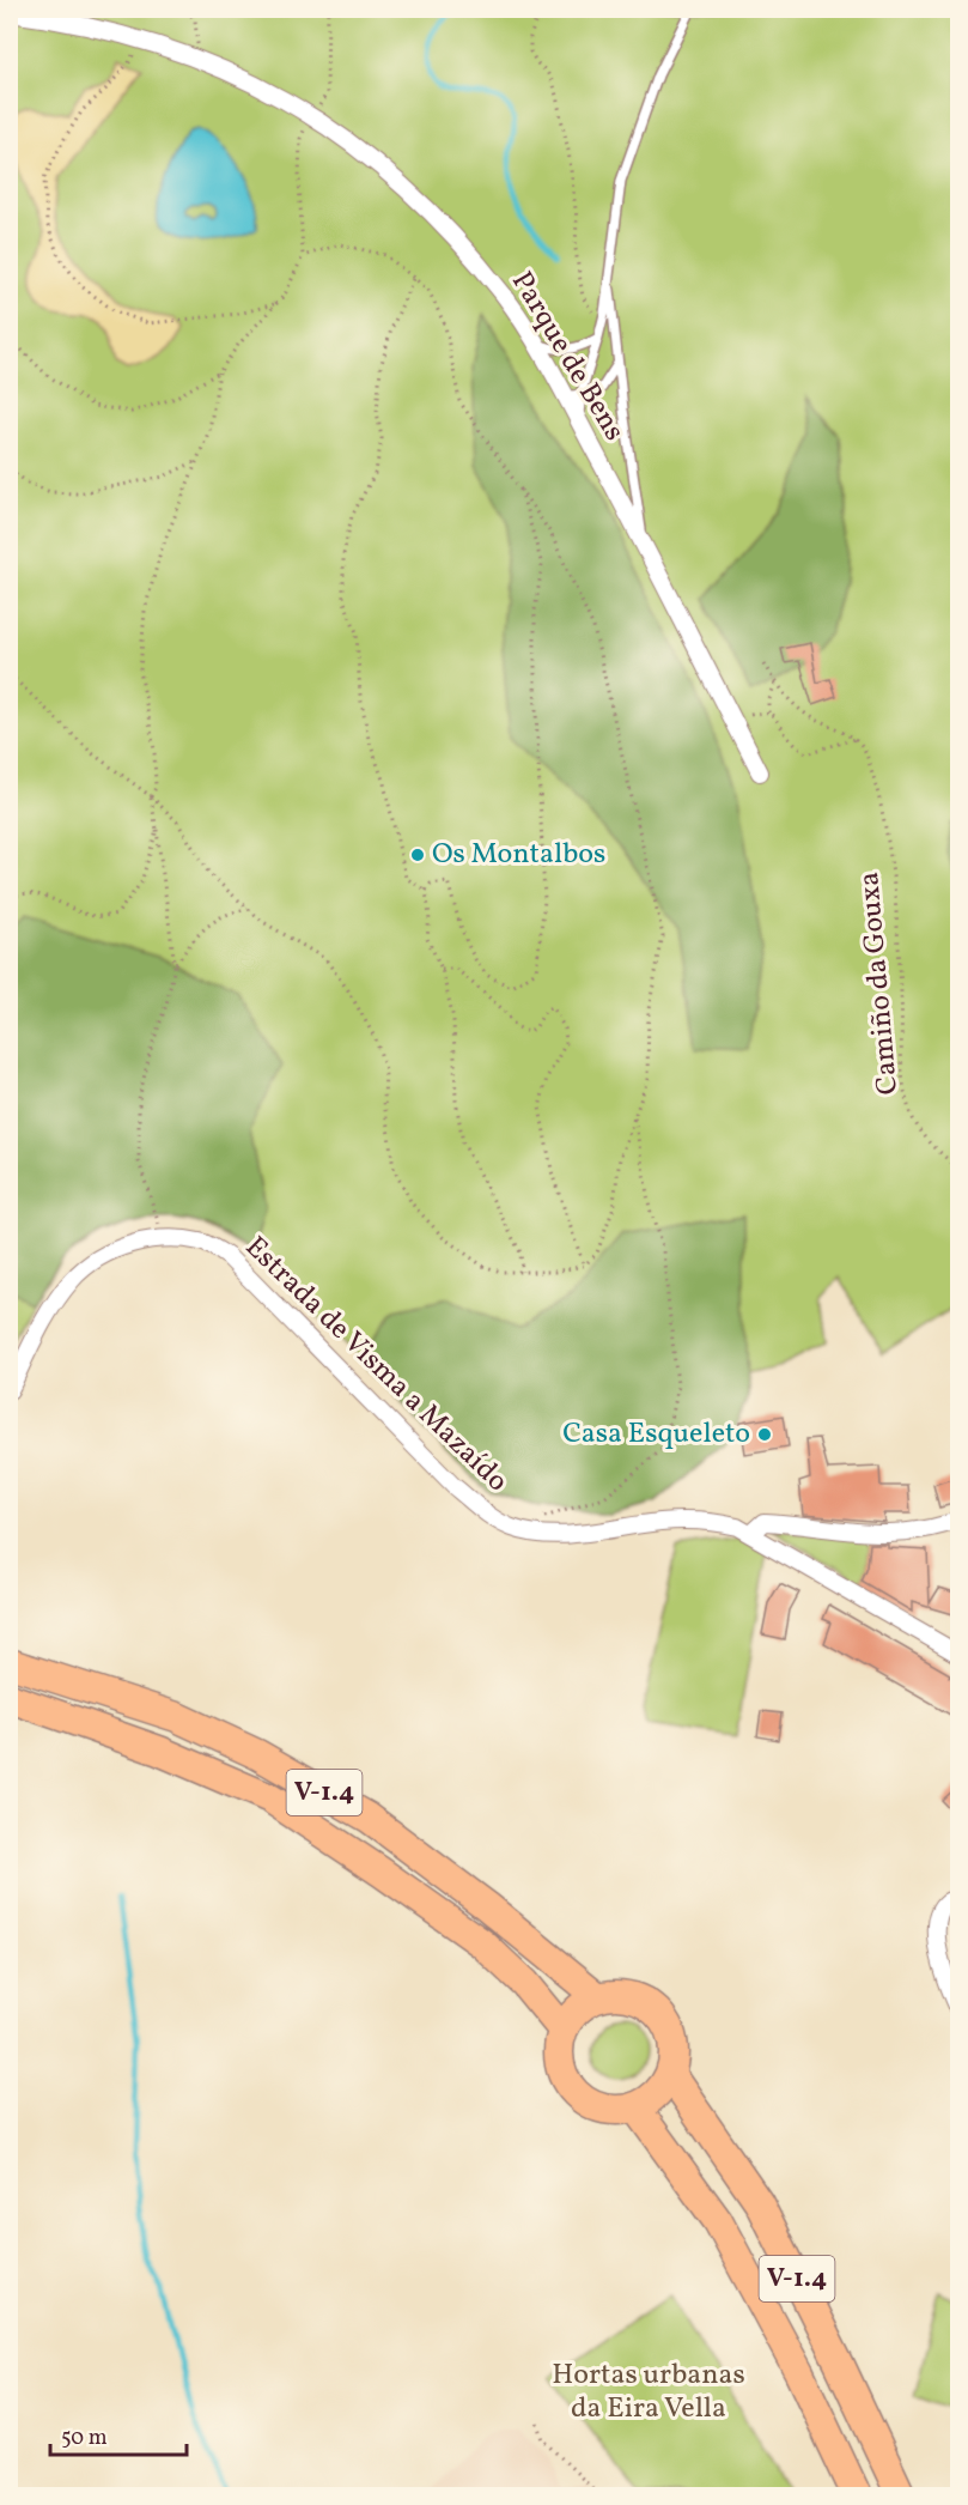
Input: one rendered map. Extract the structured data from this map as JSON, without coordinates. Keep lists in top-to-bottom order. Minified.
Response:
{"streets":{"highway":["V-1.4"],"street":["Parque de Bens","Estrada de Visma a Mazaído"],"path":["Camiño da Gouxa"]},"parks":["Hortas urbanas da Eira Vella"],"places":["Os Montalbos","Casa Esqueleto"],"scale_bar":"50 m"}
